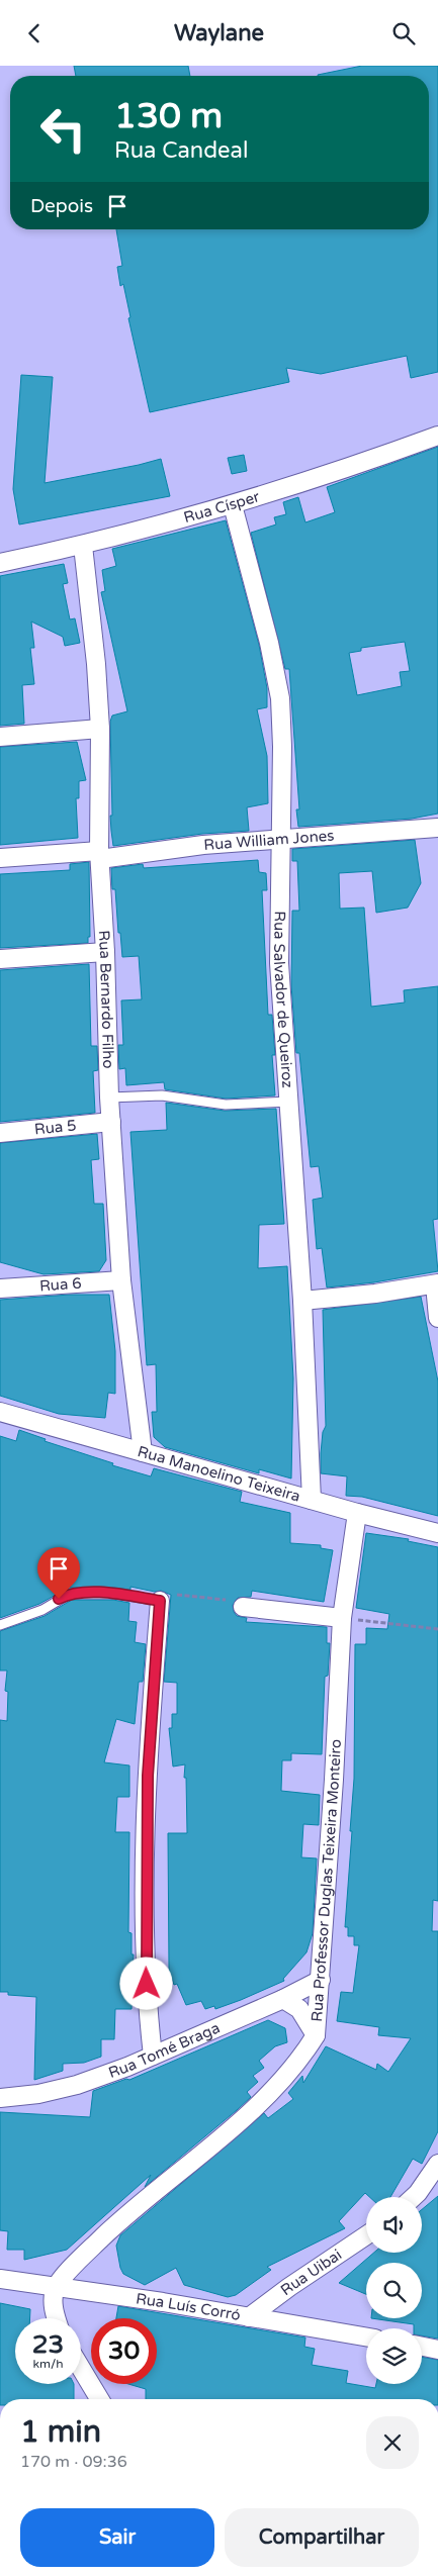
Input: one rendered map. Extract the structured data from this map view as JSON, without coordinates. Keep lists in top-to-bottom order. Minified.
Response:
{"streets":{"street":["Rua Císper","Rua William Jones","Rua Bernardo Filho","Rua Salvador de Queiroz","Rua 5","Rua 6","Rua Manoelino Teixeira","Rua Professor Duglas Teixeira Monteiro","Rua Tomé Braga","Rua Uibai","Rua Luís Corró"]},"crossings":[["Rua Císper","Rua Bernardo Filho"],["Rua Císper","Rua Salvador de Queiroz"],["Rua William Jones","Rua Bernardo Filho"],["Rua William Jones","Rua Salvador de Queiroz"],["Rua Bernardo Filho","Rua 5"],["Rua Bernardo Filho","Rua 6"],["Rua Bernardo Filho","Rua Manoelino Teixeira"],["Rua Salvador de Queiroz","Rua Manoelino Teixeira"],["Rua Manoelino Teixeira","Rua Professor Duglas Teixeira Monteiro"],["Rua Professor Duglas Teixeira Monteiro","Rua Tomé Braga"],["Rua Professor Duglas Teixeira Monteiro","Rua Luís Corró"],["Rua Uibai","Rua Luís Corró"]],"page":{"header":"Waylane","turn":["130 m","Rua Candeal"],"then":"Depois","speed":"23 km/h","limit":"30","heading":["1 min","170 m · 09:36"],"buttons":["Sair","Compartilhar"]}}
